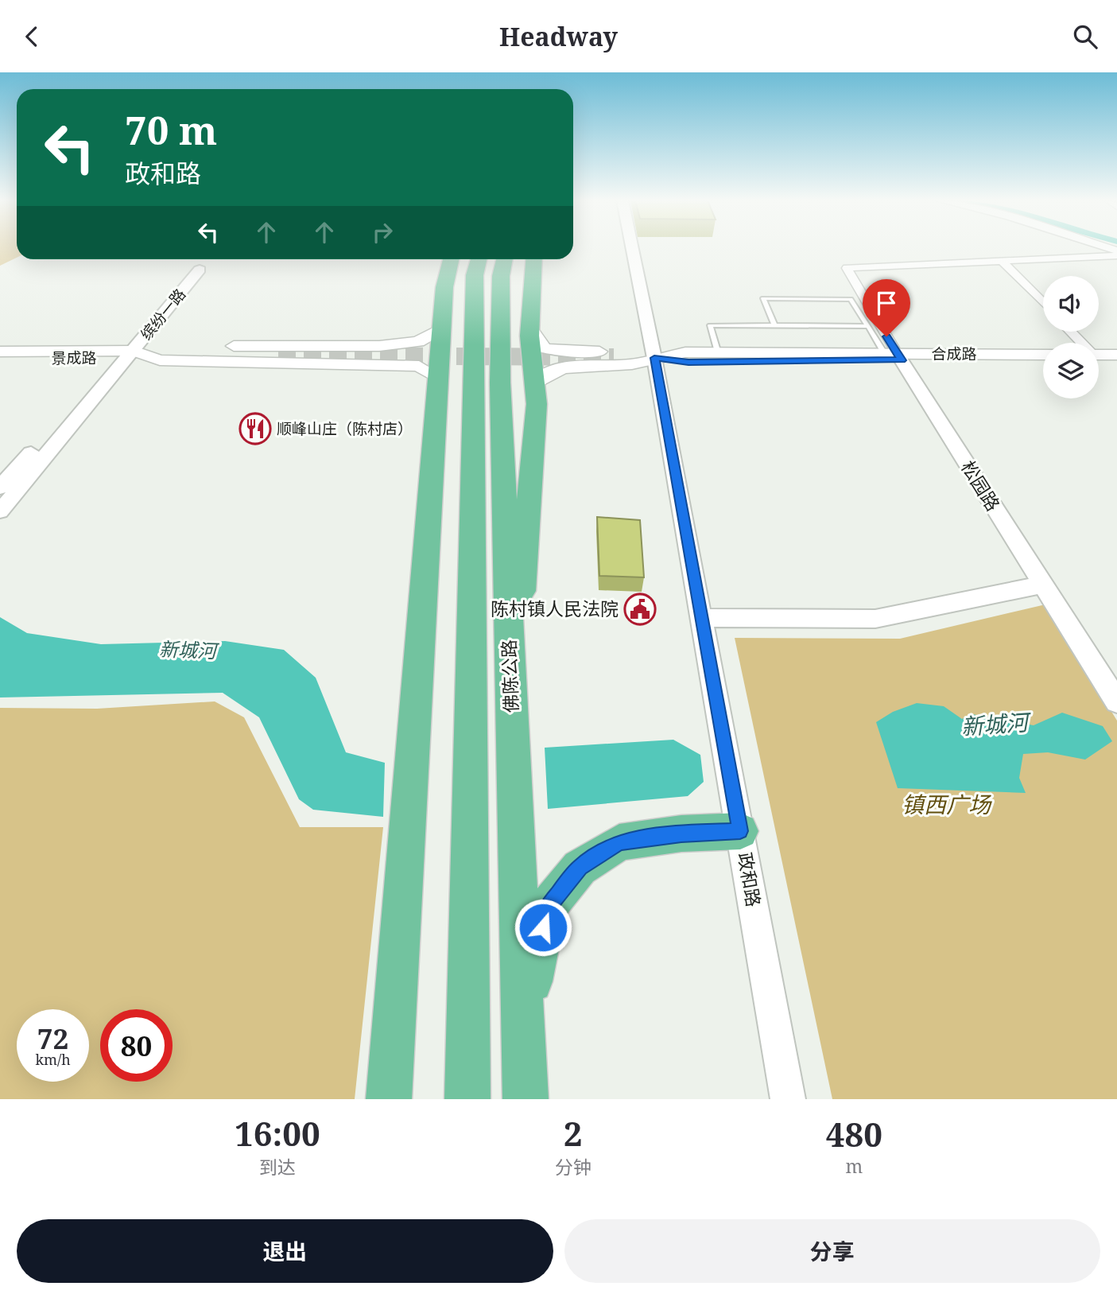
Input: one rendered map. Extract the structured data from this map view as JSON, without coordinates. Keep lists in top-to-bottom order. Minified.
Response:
{"streets":{"highway":["佛陈公路"],"main road":["合成路","景成路"],"street":["缤纷一路","松园路","政和路"]},"crossings":[["缤纷一路","景成路"],["合成路","松园路"],["合成路","政和路"]],"water":["新城河"],"parks":["镇西广场"],"places":{"restaurant":["顺峰山庄（陈村店）"],"public building":["陈村镇人民法院"]},"page":{"header":"Headway","turn":["70 m","政和路"],"speed":"72 km/h","limit":"80","eta":["16:00","到达","2","分钟","480","m"],"buttons":["退出","分享"]}}
